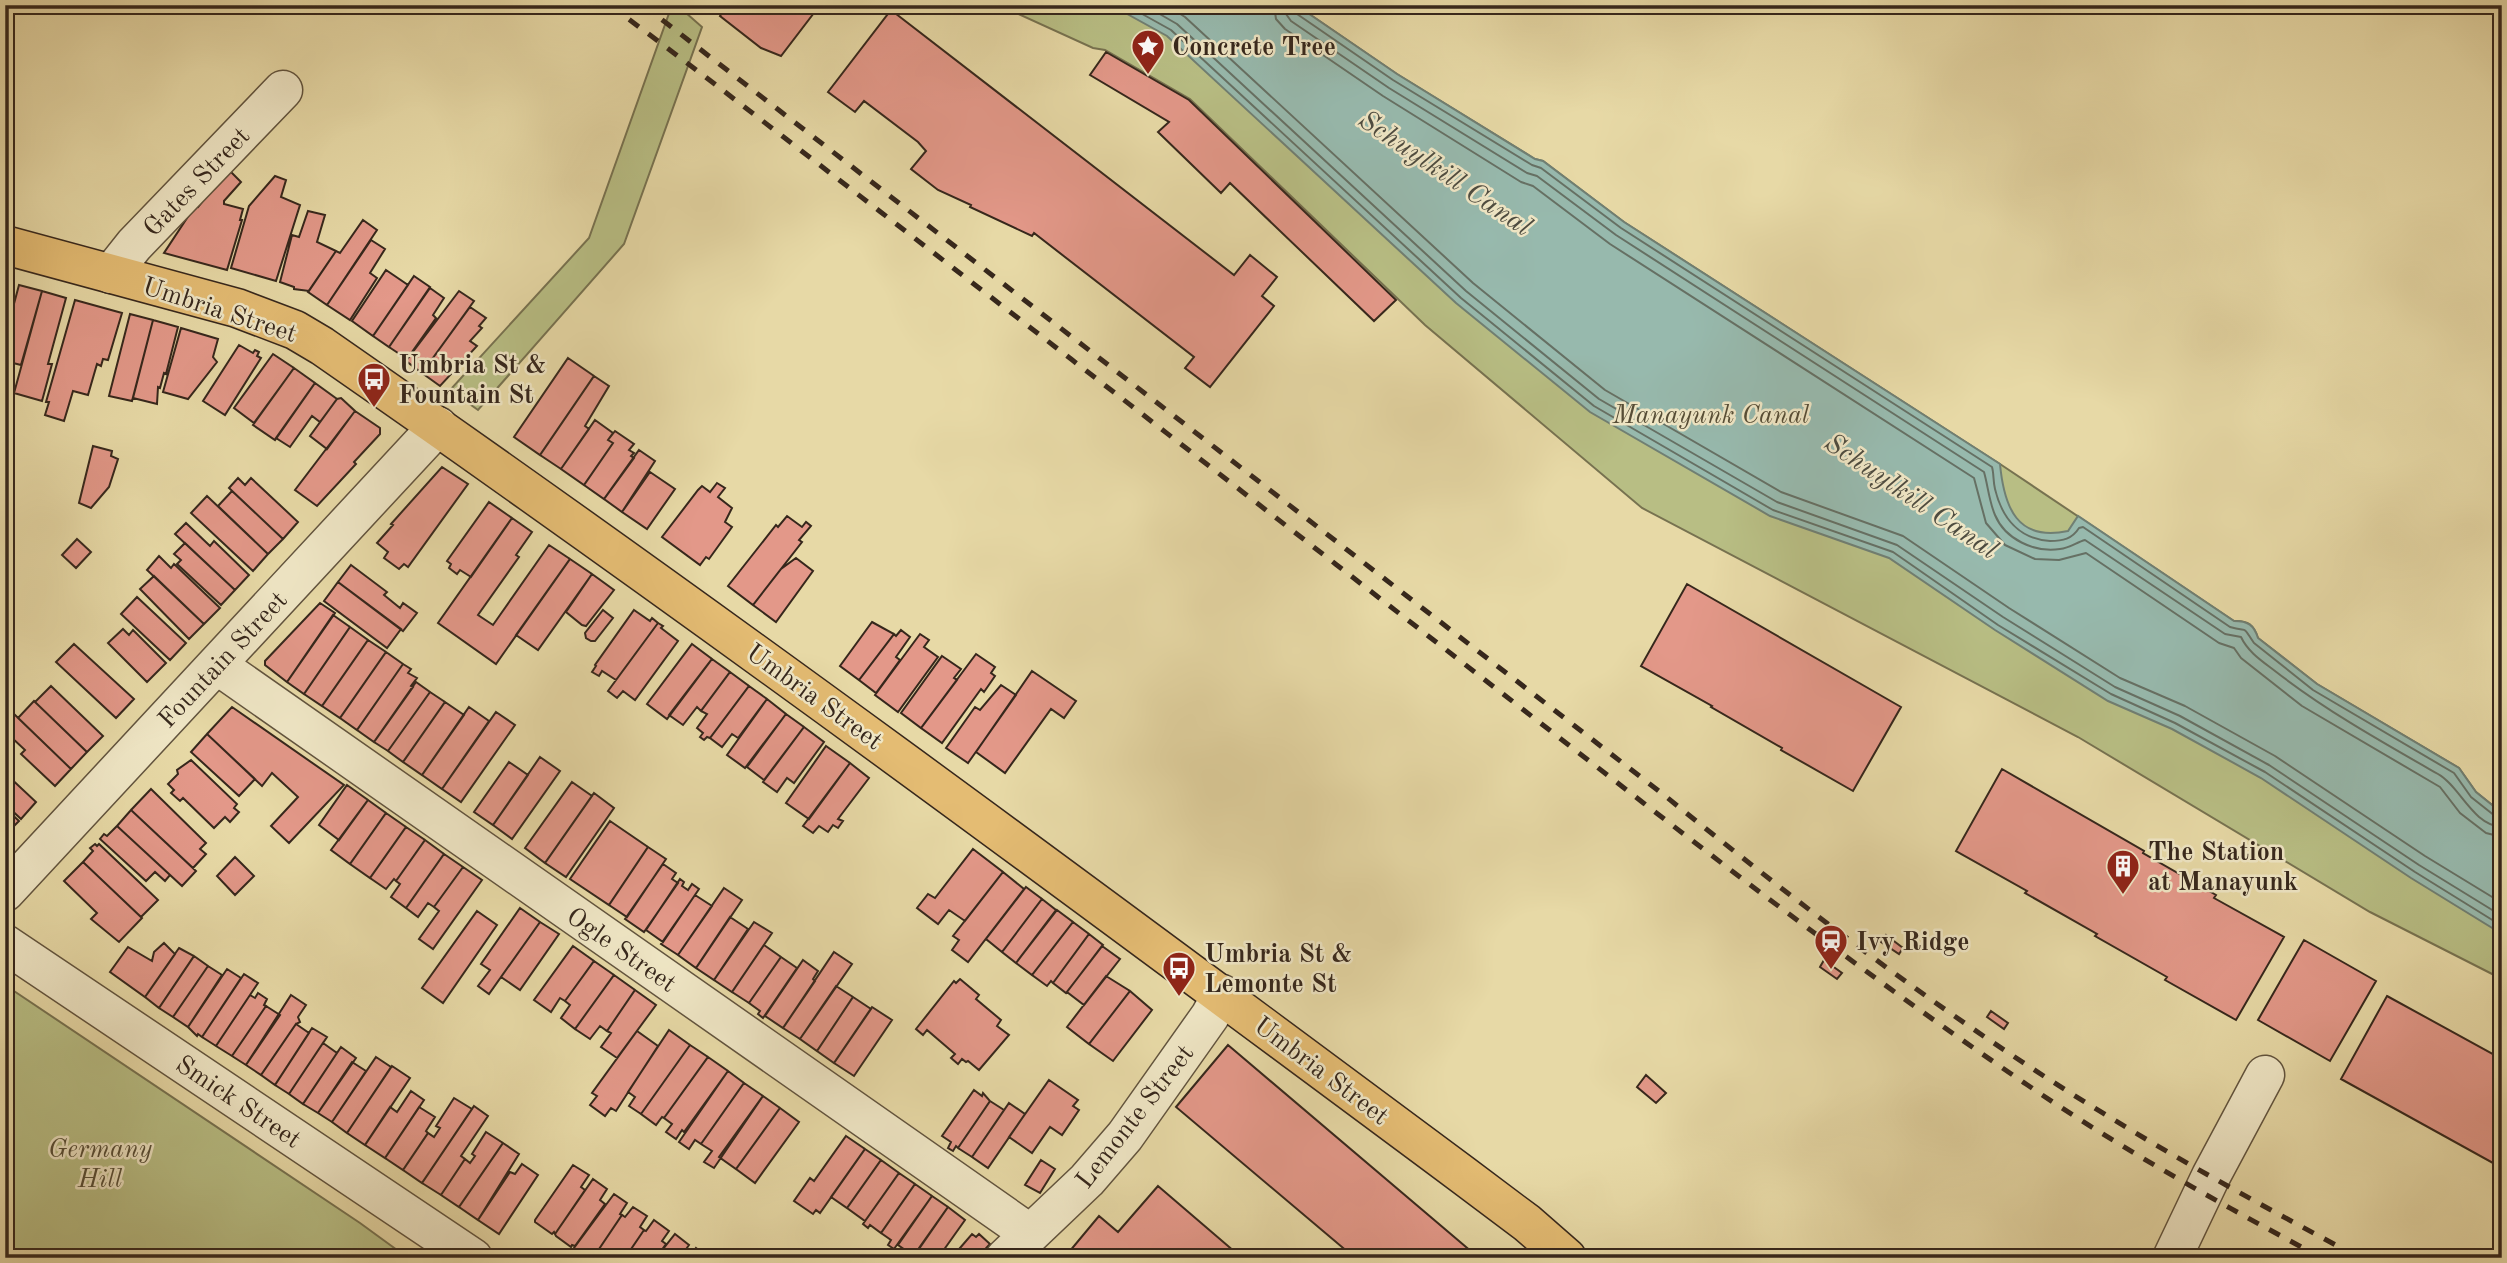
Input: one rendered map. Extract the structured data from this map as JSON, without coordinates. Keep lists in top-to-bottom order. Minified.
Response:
{"streets":{"main road":["Umbria Street"],"street":["Gates Street","Fountain Street","Ogle Street","Smick Street","Lemonte Street"]},"crossings":[["Gates Street","Umbria Street"],["Umbria Street","Fountain Street"],["Umbria Street","Lemonte Street"],["Fountain Street","Ogle Street"],["Ogle Street","Lemonte Street"]],"water":["Schuylkill Canal"],"parks":["Manayunk Canal","Germany Hill"],"places":{"place":["Concrete Tree"],"bus stop":["Umbria St & Fountain St","Umbria St & Lemonte St"],"building":["The Station at Manayunk"],"station":["Ivy Ridge"]}}
